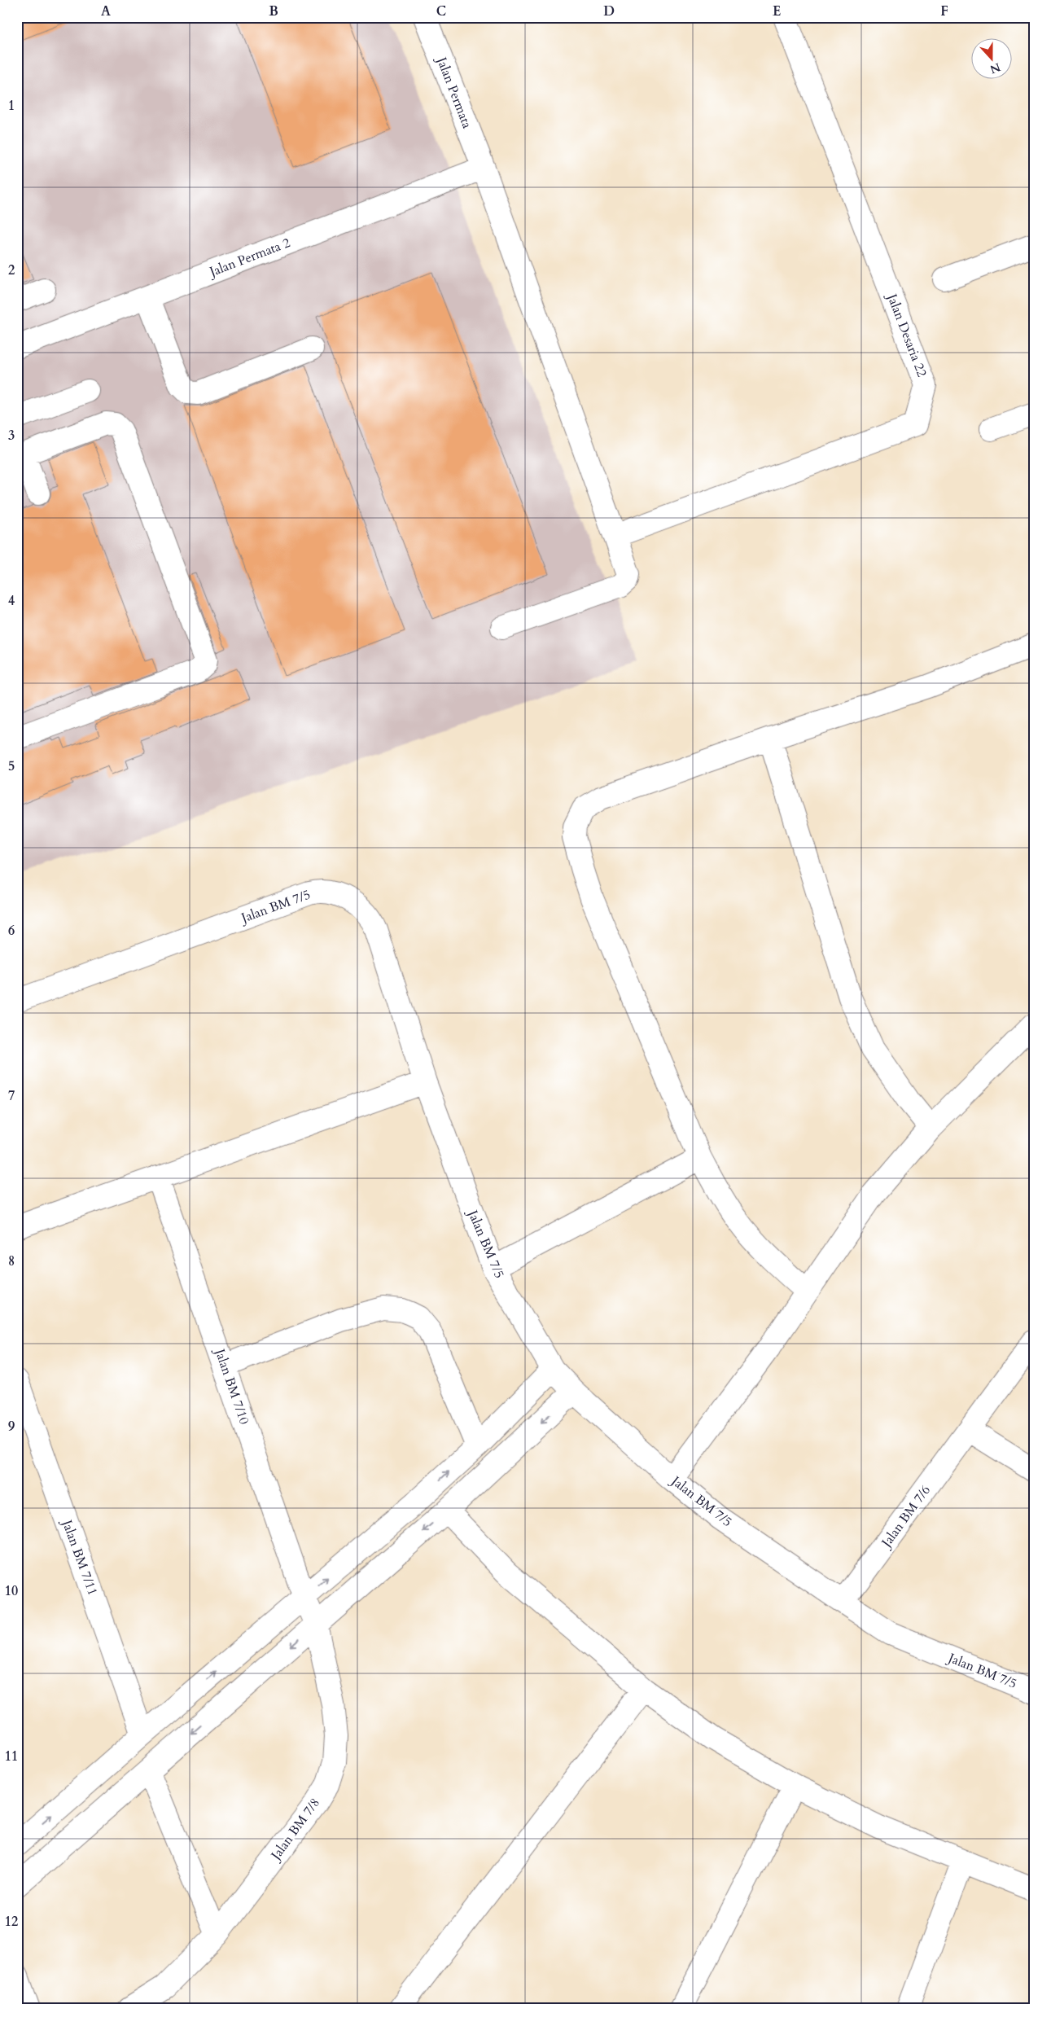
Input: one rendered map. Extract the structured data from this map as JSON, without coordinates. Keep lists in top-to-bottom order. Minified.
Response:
{"streets":{"street":["Jalan Permata","Jalan Permata 2","Jalan Desaria 22","Jalan BM 7/5","Jalan BM 7/10","Jalan BM 7/6","Jalan BM 7/11","Jalan BM 7/8"]},"crossings":[["Jalan Permata","Jalan Permata 2"],["Jalan Permata","Jalan Desaria 22"],["Jalan BM 7/5","Jalan BM 7/6"],["Jalan BM 7/10","Jalan BM 7/8"]],"north":"bottom","grid":{"columns":["A","B","C","D","E","F"],"rows":["1","2","3","4","5","6","7","8","9","10","11","12"]}}
